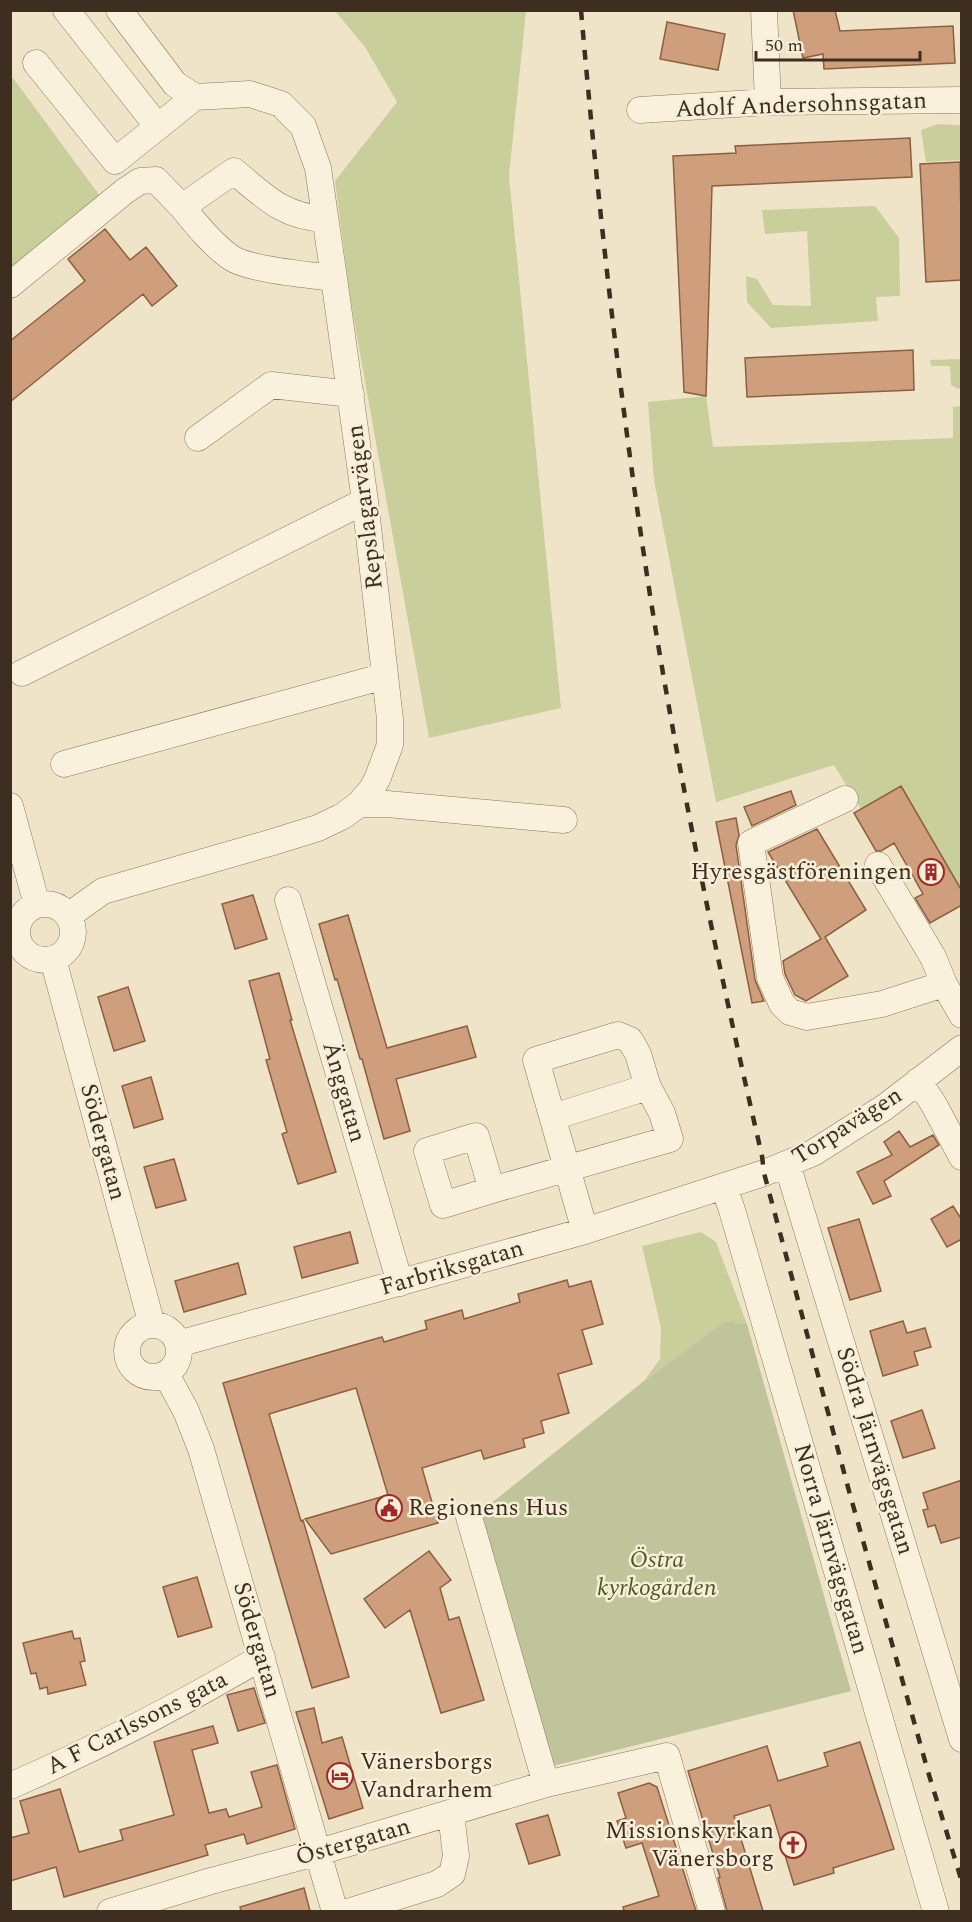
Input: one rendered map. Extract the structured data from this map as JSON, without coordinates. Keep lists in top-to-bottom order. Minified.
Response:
{"streets":{"street":["Adolf Andersohnsgatan","Repslagarvägen","Änggatan","Torpavägen","Södergatan","Farbriksgatan","Södra Järnvägsgatan","Norra Järnvägsgatan","A F Carlssons gata","Östergatan"]},"crossings":[["Repslagarvägen","Södergatan"],["Änggatan","Farbriksgatan"],["Torpavägen","Farbriksgatan"],["Torpavägen","Södra Järnvägsgatan"],["Torpavägen","Norra Järnvägsgatan"],["Södergatan","Farbriksgatan"],["Södergatan","A F Carlssons gata"],["Södergatan","Östergatan"],["Farbriksgatan","Norra Järnvägsgatan"]],"parks":["Östra kyrkogården"],"places":{"building":["Hyresgästföreningen"],"public building":["Regionens Hus"],"hotel":["Vänersborgs Vandrarhem"],"church":["Missionskyrkan Vänersborg"]},"scale_bar":"50 m"}
